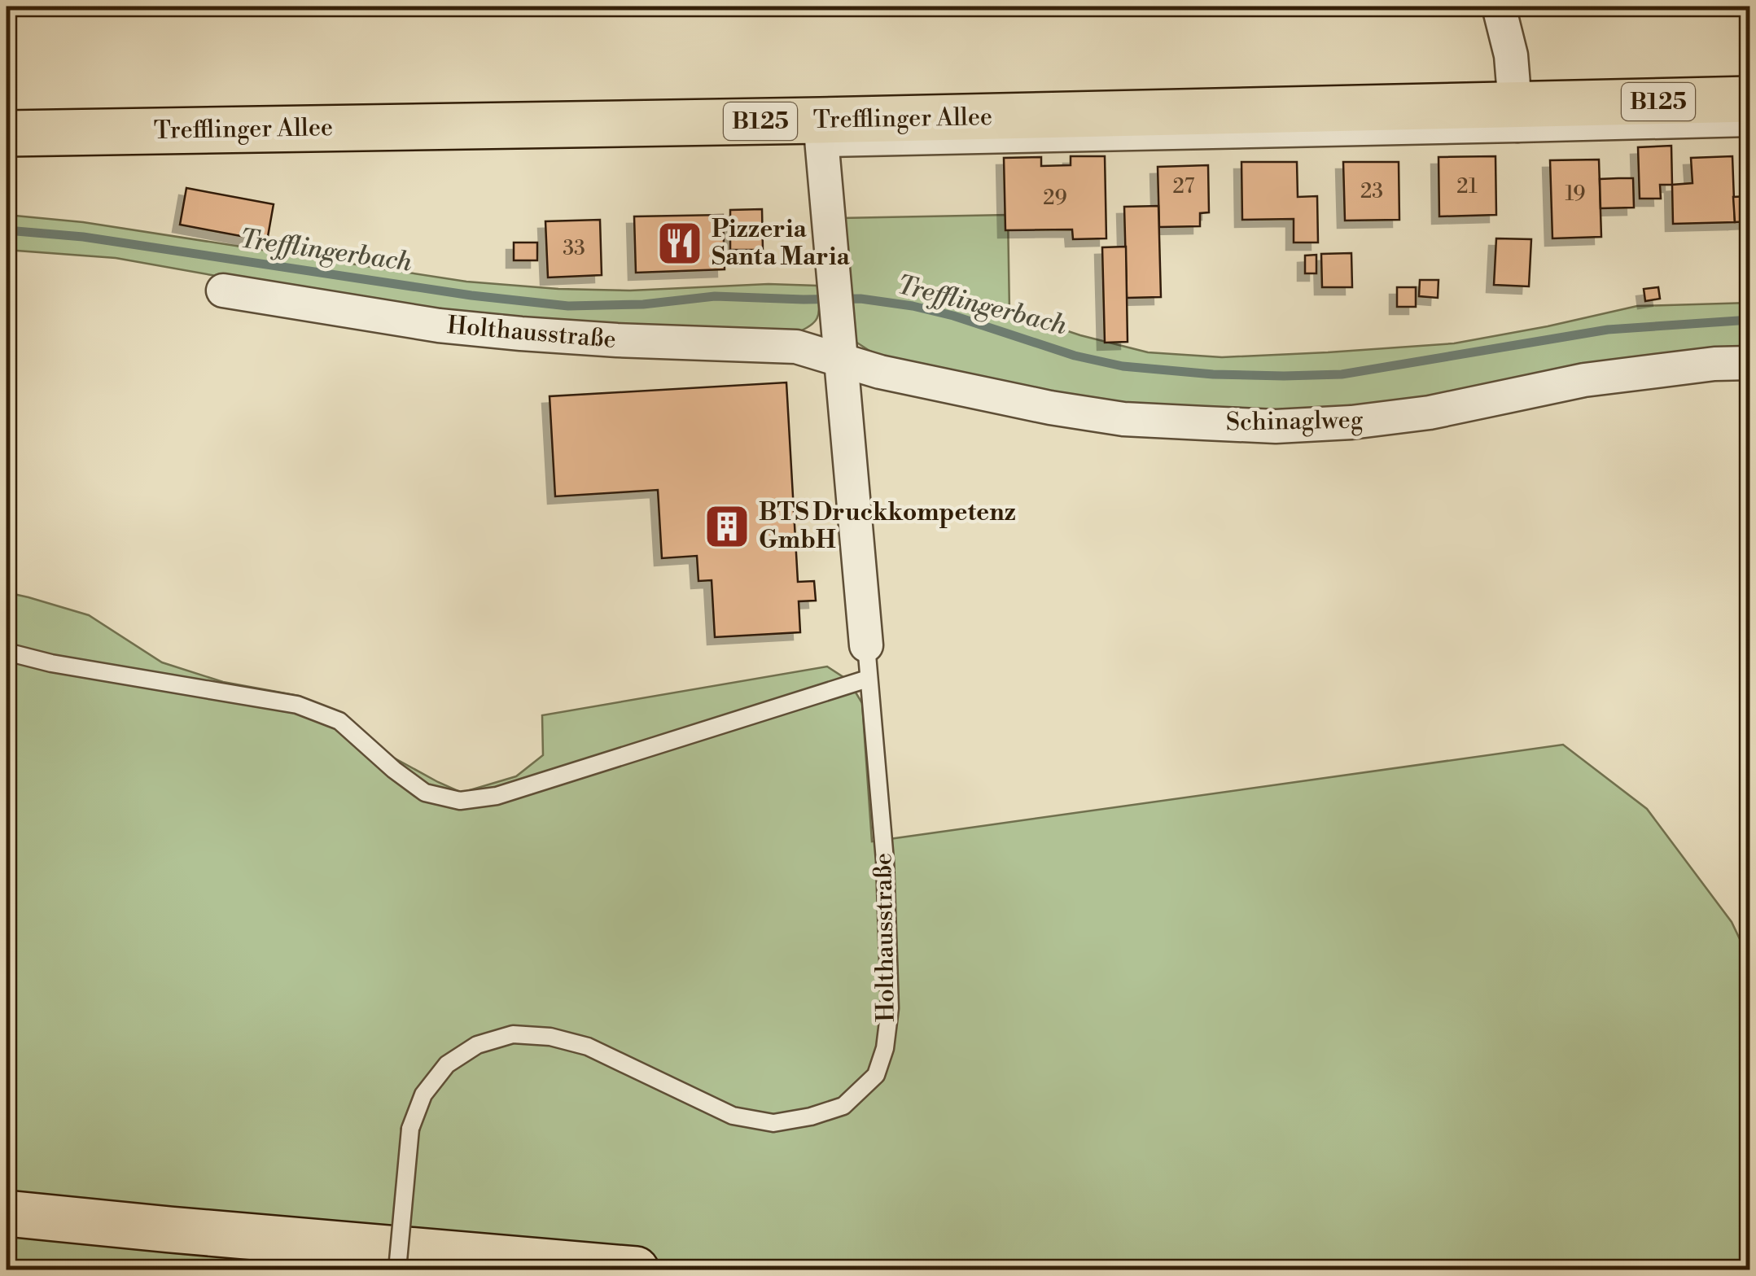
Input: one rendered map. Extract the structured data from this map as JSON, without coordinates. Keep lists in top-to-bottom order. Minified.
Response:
{"streets":{"main road":["B125","Trefflinger Allee"],"street":["Holthausstraße","Schinaglweg"]},"crossings":[["Trefflinger Allee","Holthausstraße"],["Holthausstraße","Schinaglweg"]],"water":["Trefflingerbach"],"places":{"restaurant":["Pizzeria Santa Maria"],"building":["BTS Druckkompetenz GmbH"]},"house_numbers":["27","21","23","19","29","33"]}
